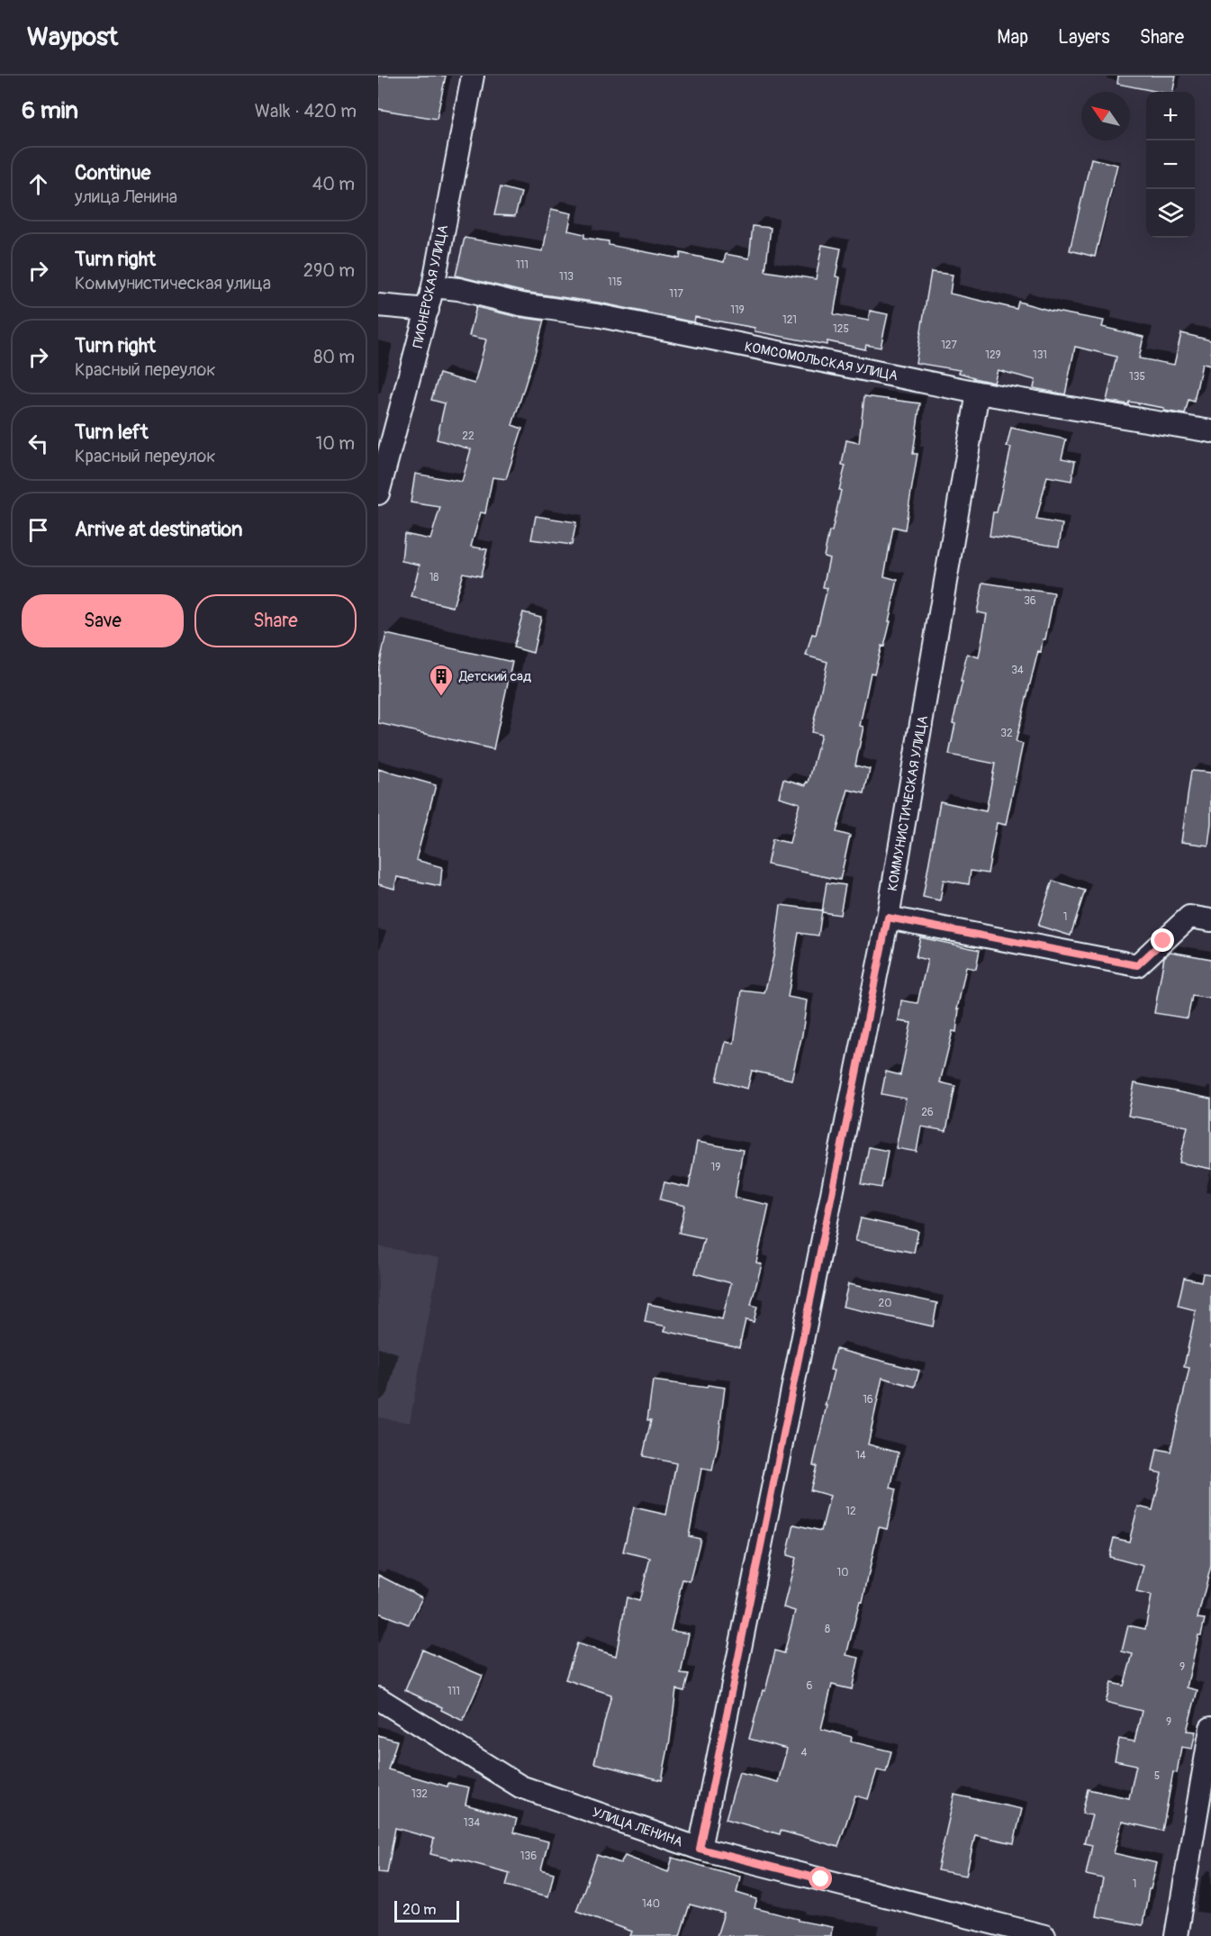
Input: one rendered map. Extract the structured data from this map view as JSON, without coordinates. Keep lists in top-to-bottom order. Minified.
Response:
{"streets":{"street":["ПИОНЕРСКАЯ УЛИЦА","КОМСОМОЛЬСКАЯ УЛИЦА","КОММУНИСТИЧЕСКАЯ УЛИЦА","УЛИЦА ЛЕНИНА"]},"crossings":[["ПИОНЕРСКАЯ УЛИЦА","КОМСОМОЛЬСКАЯ УЛИЦА"],["КОМСОМОЛЬСКАЯ УЛИЦА","КОММУНИСТИЧЕСКАЯ УЛИЦА"],["КОММУНИСТИЧЕСКАЯ УЛИЦА","УЛИЦА ЛЕНИНА"]],"places":{"building":["Детский сад"]},"house_numbers":["111","113","115","117","119","121","125","127","129","131","135","22","18","36","34","32","1","26","19","20","16","14","12","10","8","9","6","111","9","4","5","132","134","136","1","140"],"scale_bar":"20 m","north":"top left","page":{"header":"Waypost","nav":["Map","Layers","Share"],"heading":["6 min","Walk · 420 m"],"map_buttons":["+","−"],"list":[["Continue","улица Ленина","40 m"],["Turn right","Коммунистическая улица","290 m"],["Turn right","Красный переулок","80 m"],["Turn left","Красный переулок","10 m"],"Arrive at destination"],"buttons":["Save","Share"],"scale":"20 m"}}
